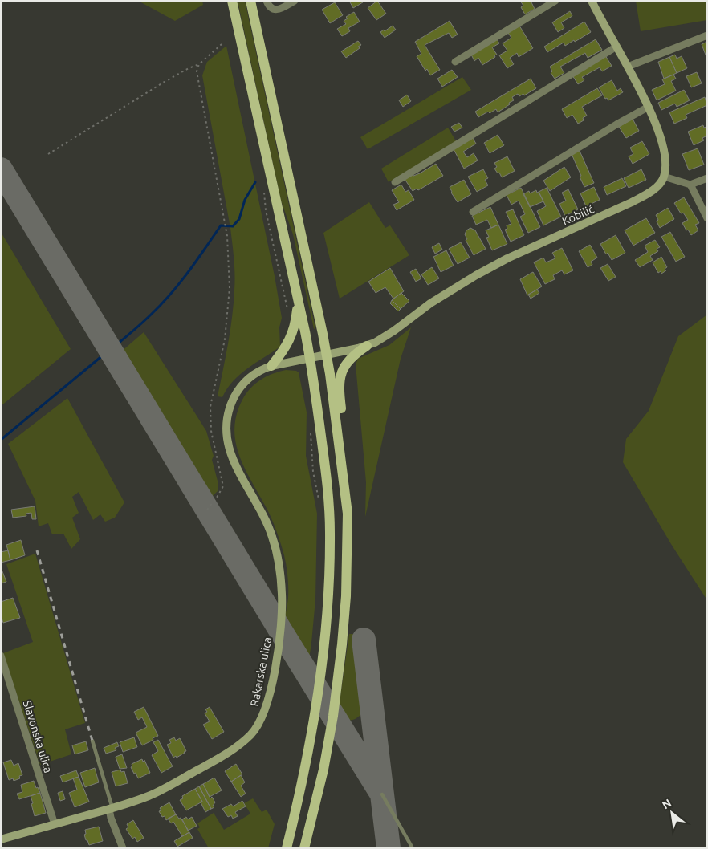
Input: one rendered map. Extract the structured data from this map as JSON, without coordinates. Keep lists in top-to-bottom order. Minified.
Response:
{"streets":{"main road":["Kobilić","Rakarska ulica"],"street":["Slavonska ulica"]},"crossings":[["Kobilić","Rakarska ulica"],["Rakarska ulica","Slavonska ulica"]],"north":"top left"}
